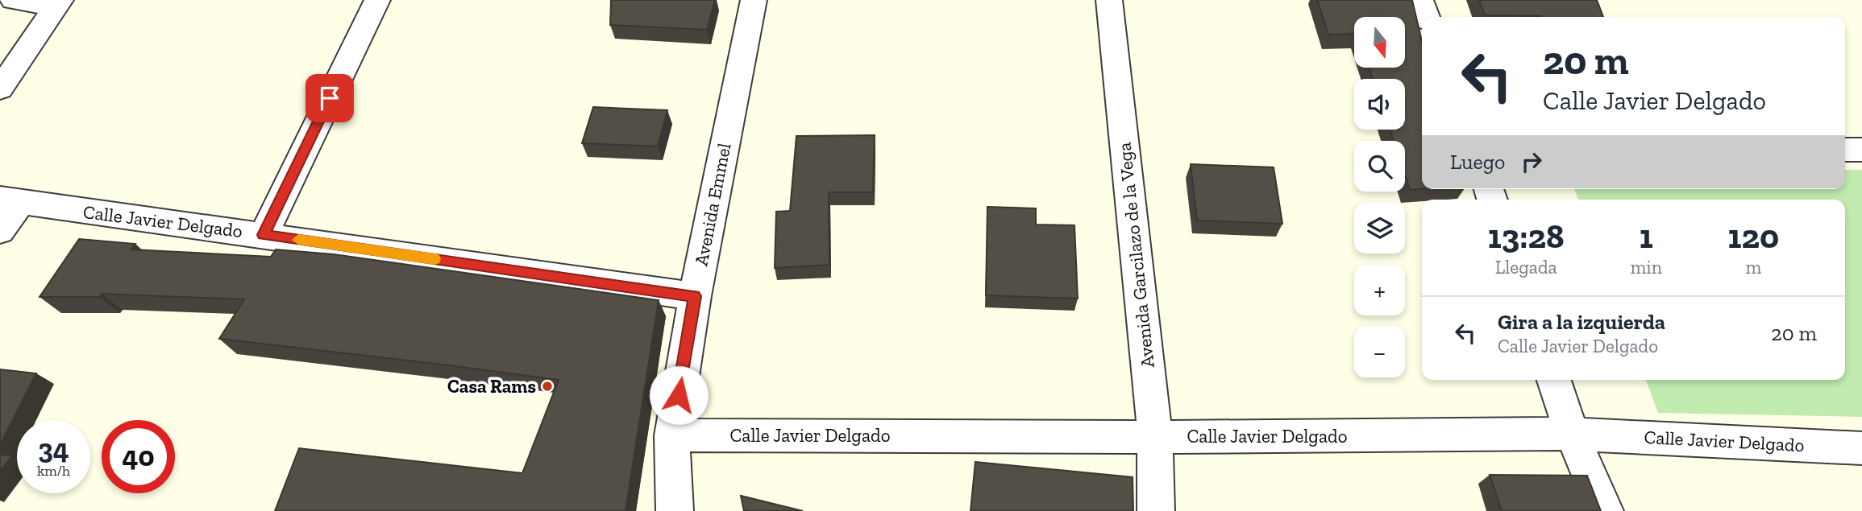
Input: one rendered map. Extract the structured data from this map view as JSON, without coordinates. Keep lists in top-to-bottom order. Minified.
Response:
{"streets":{"street":["Avenida Emmel","Calle Javier Delgado","Avenida Garcilazo de la Vega"]},"crossings":[["Avenida Emmel","Calle Javier Delgado"],["Calle Javier Delgado","Avenida Garcilazo de la Vega"]],"places":["Casa Rams"],"north":"bottom","page":{"map_buttons":["+","−"],"turn":["20 m","Calle Javier Delgado"],"then":"Luego","eta":["13:28","Llegada","1","min","120","m"],"list":[{"name":"Gira a la izquierda","note":"Calle Javier Delgado","value":"20 m"}],"speed":"34 km/h","limit":"40"}}
